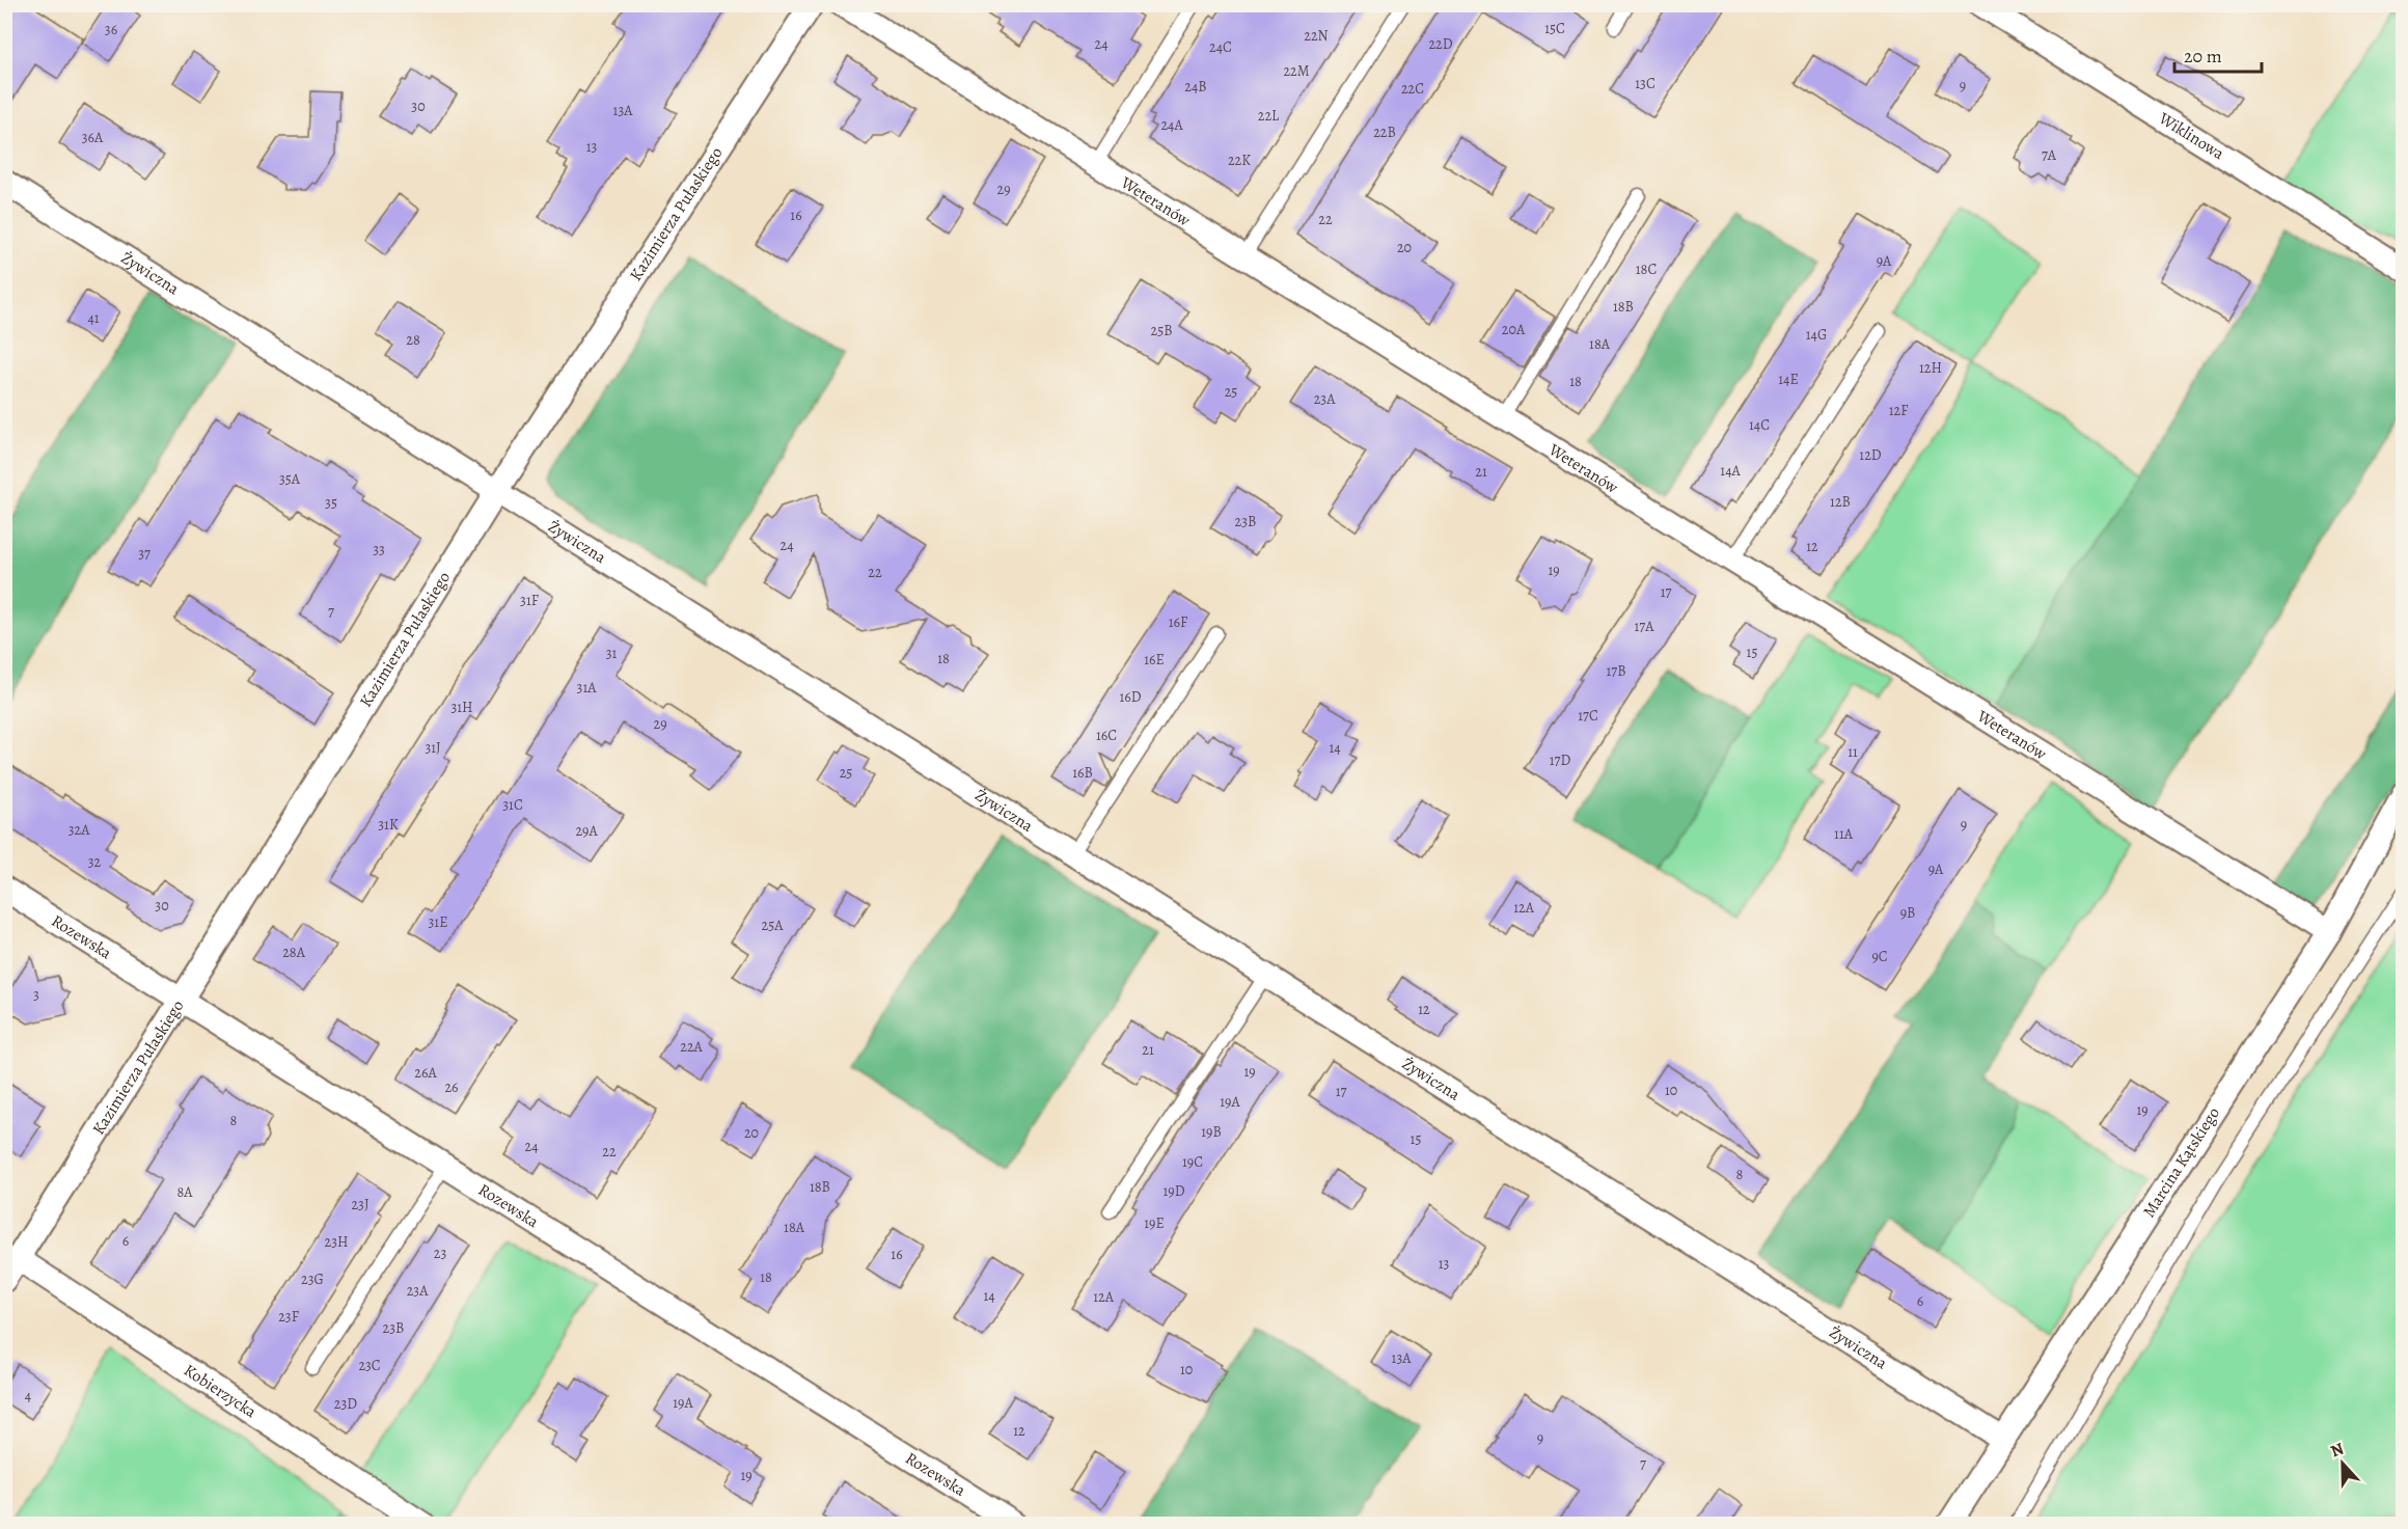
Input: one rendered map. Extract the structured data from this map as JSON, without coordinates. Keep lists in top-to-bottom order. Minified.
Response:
{"streets":{"street":["Wiklinowa","Weteranów","Kazimierza Pułaskiego","Żywiczna","Rozewska","Marcina Kątskiego","Kobierzycka"]},"crossings":[["Weteranów","Marcina Kątskiego"],["Kazimierza Pułaskiego","Żywiczna"],["Kazimierza Pułaskiego","Rozewska"],["Kazimierza Pułaskiego","Kobierzycka"],["Żywiczna","Marcina Kątskiego"]],"house_numbers":["15C","36","22N","24","22D","24C","22M","13C","9","24B","22C","30","13A","22L","24A","22B","36A","13","7A","22K","29","16","22","20","9A","18C","18B","41","20A","25B","14G","28","18A","12H","14E","18","25","23A","12F","14C","12D","14A","21","35A","12B","35","23B","24","12","33","37","19","22","17","31F","7","16F","17A","15","31","18","16E","17B","31A","16D","31H","17C","29","16C","31J","14","11","17D","25","16B","31C","31K","9","32A","29A","11A","32","9A","30","12A","9B","31E","25A","28A","9C","3","12","22A","21","19","26A","26","10","17","19A","19","8","19B","20","15","24","22","19C","8","18B","19D","8A","23J","19E","18A","6","23H","23","16","13","18","23G","23A","14","12A","6","23F","23B","13A","23C","10","4","19A","23D","12","9","7","19"],"scale_bar":"20 m","north":"top"}
